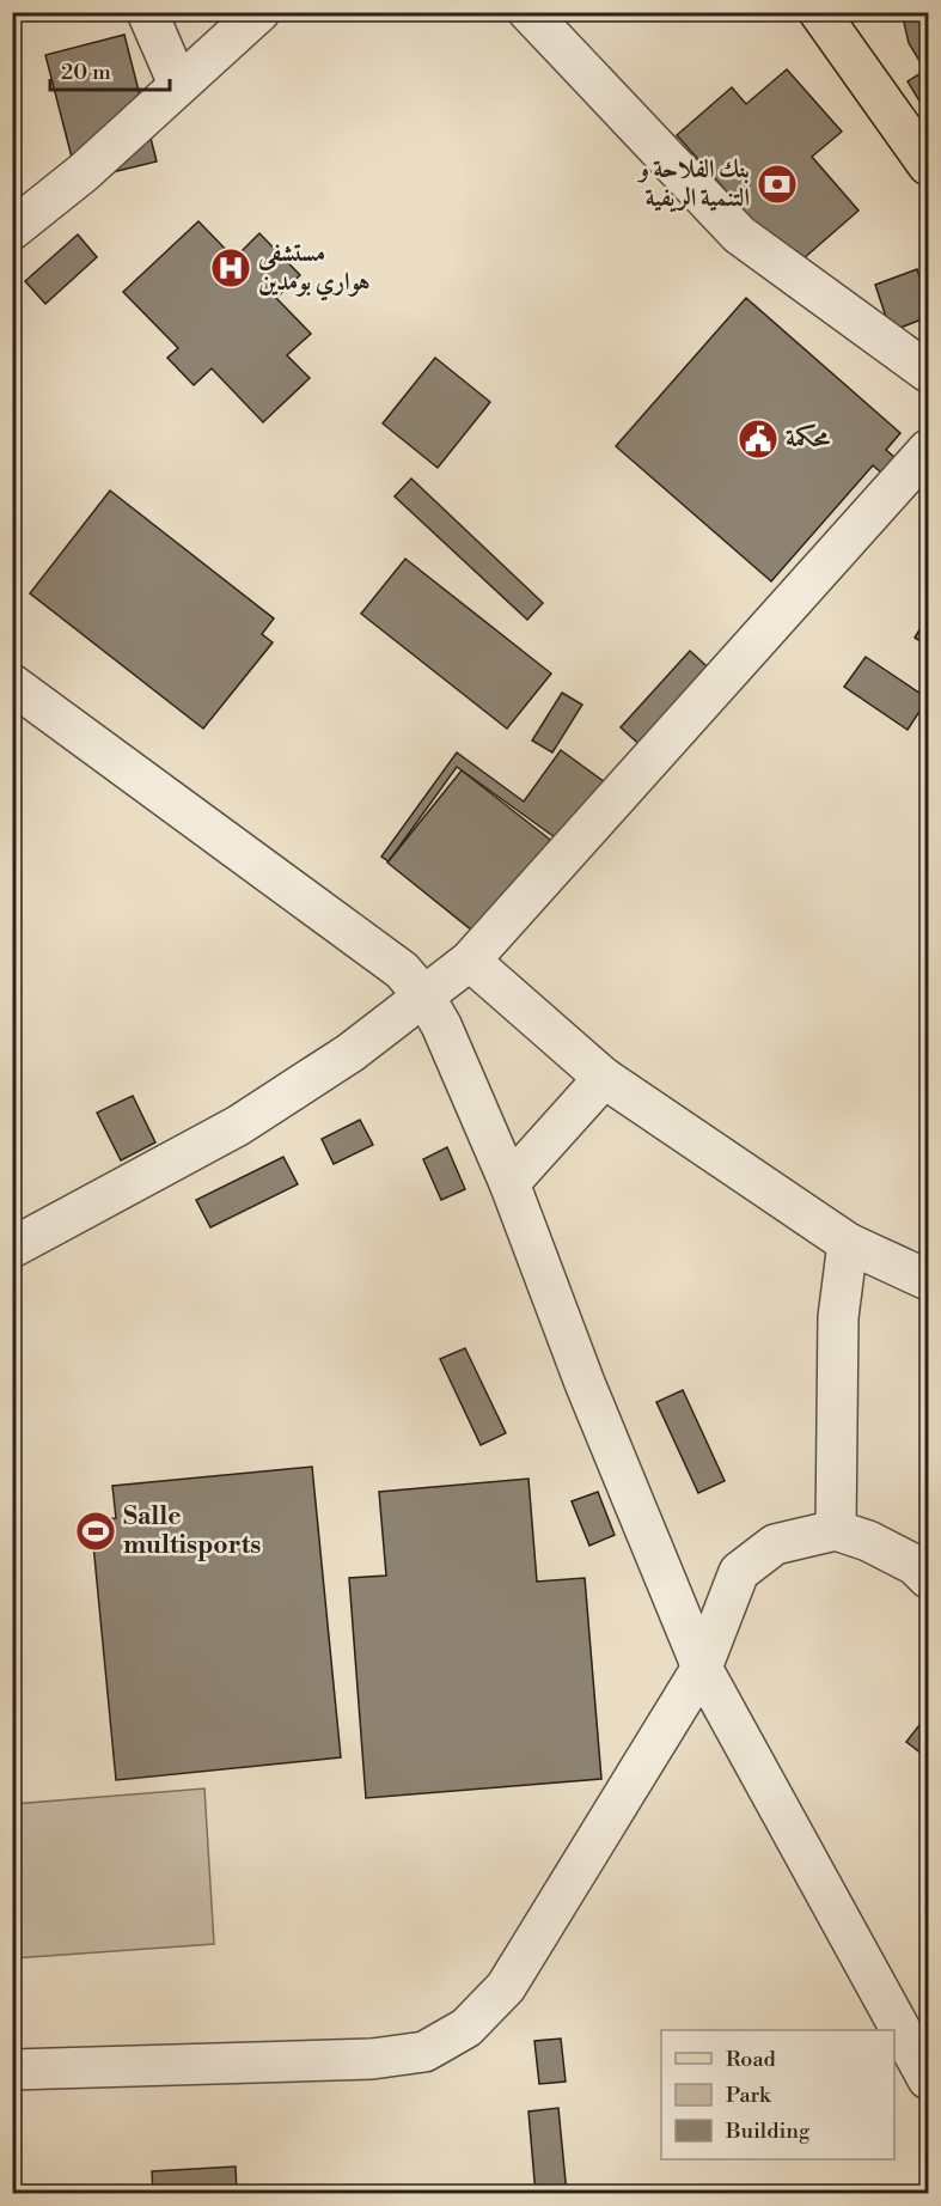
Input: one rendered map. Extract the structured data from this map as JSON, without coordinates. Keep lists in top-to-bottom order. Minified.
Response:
{"places":{"bank":["بنك الفلاحة و التنمية الريفية"],"hospital":["مستشفى هواري بومدين"],"public building":["محكمة"],"sports":["Salle multisports"]},"legend":["Road","Park","Building"],"scale_bar":"20 m"}
